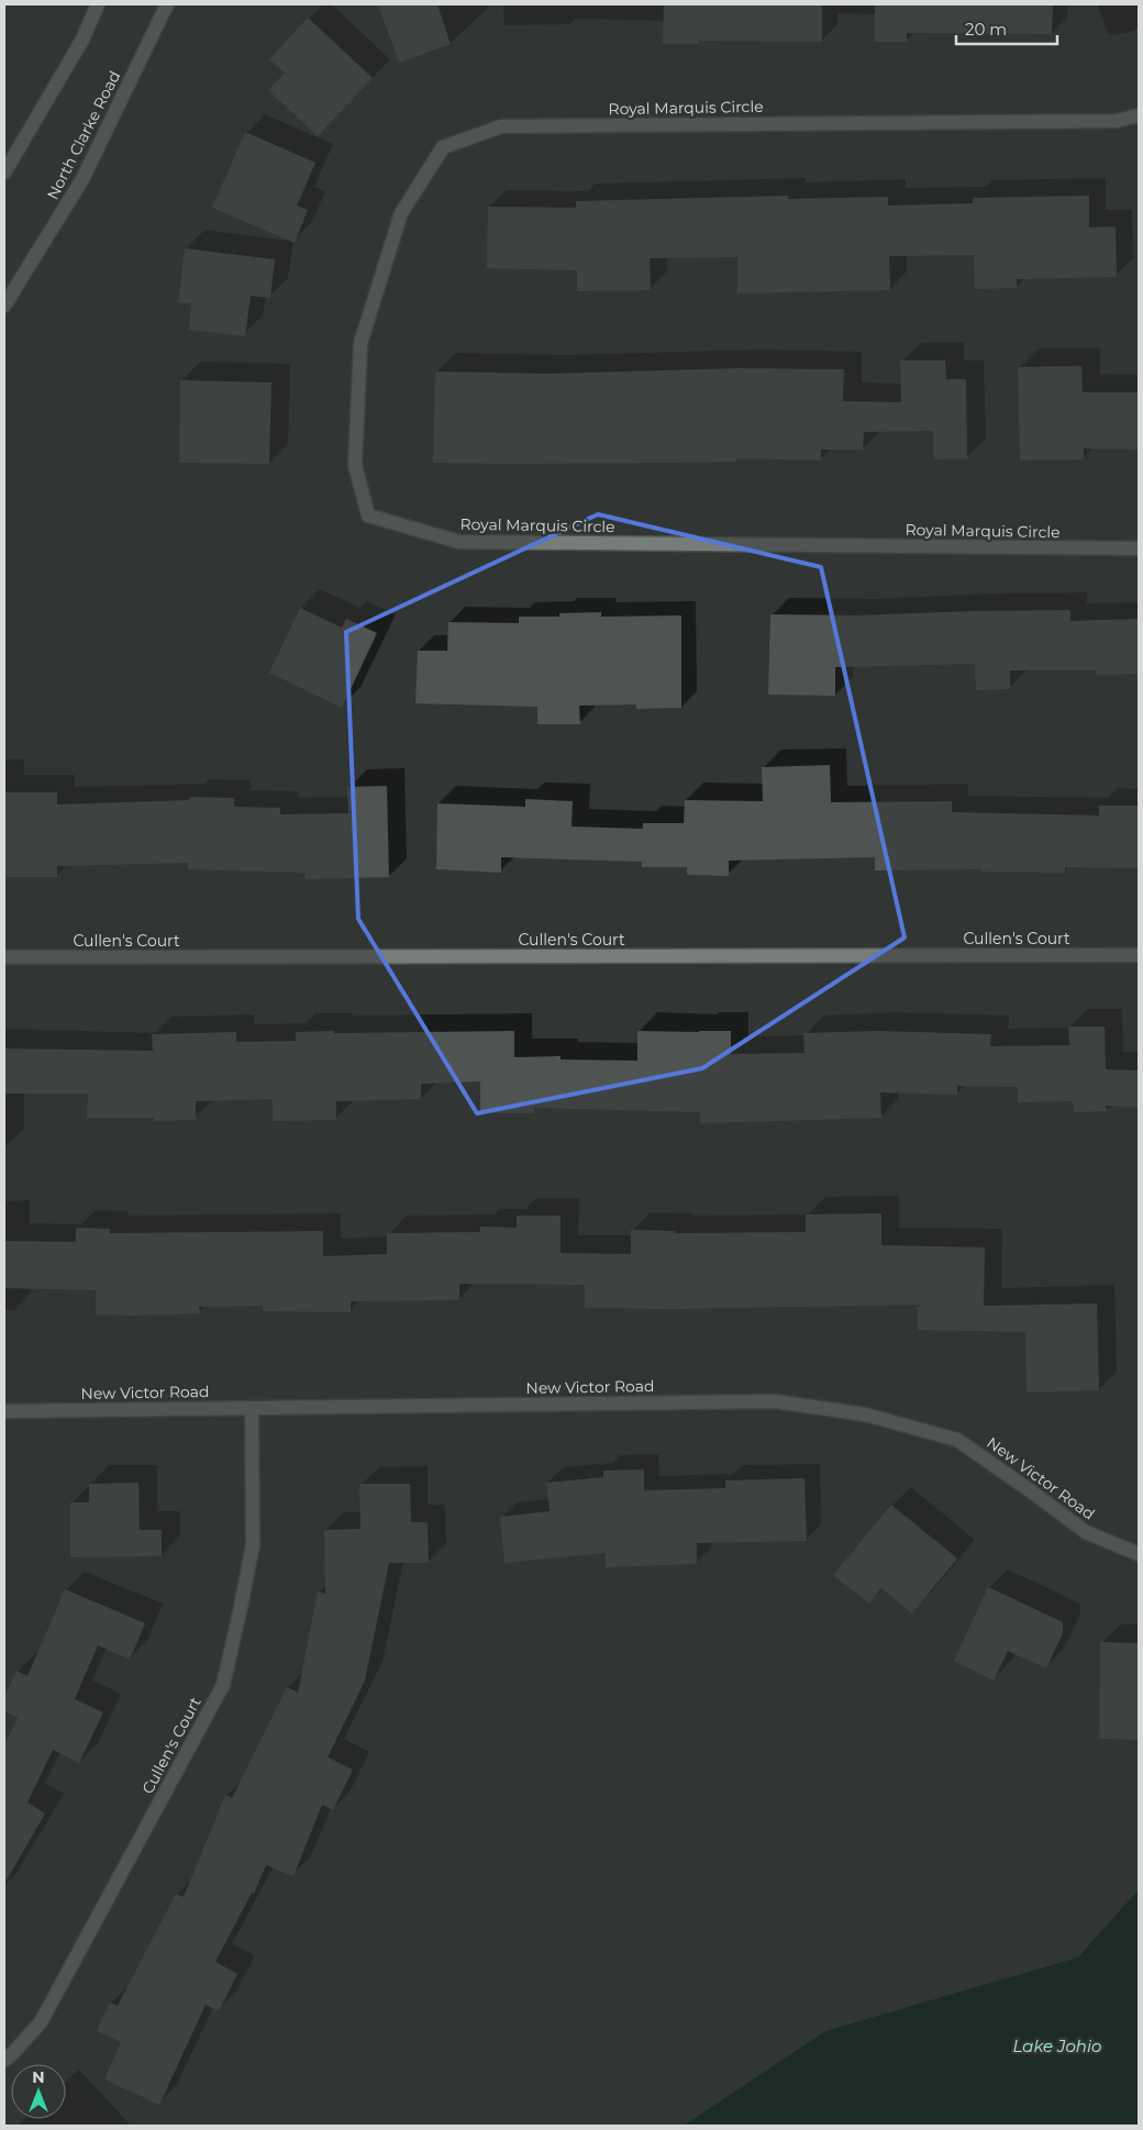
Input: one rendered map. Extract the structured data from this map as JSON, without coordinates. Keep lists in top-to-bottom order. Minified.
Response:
{"streets":{"street":["Royal Marquis Circle","North Clarke Road","Cullen's Court","New Victor Road"]},"crossings":[["Cullen's Court","New Victor Road"]],"water":["Lake Johio"],"scale_bar":"20 m","north":"top"}
